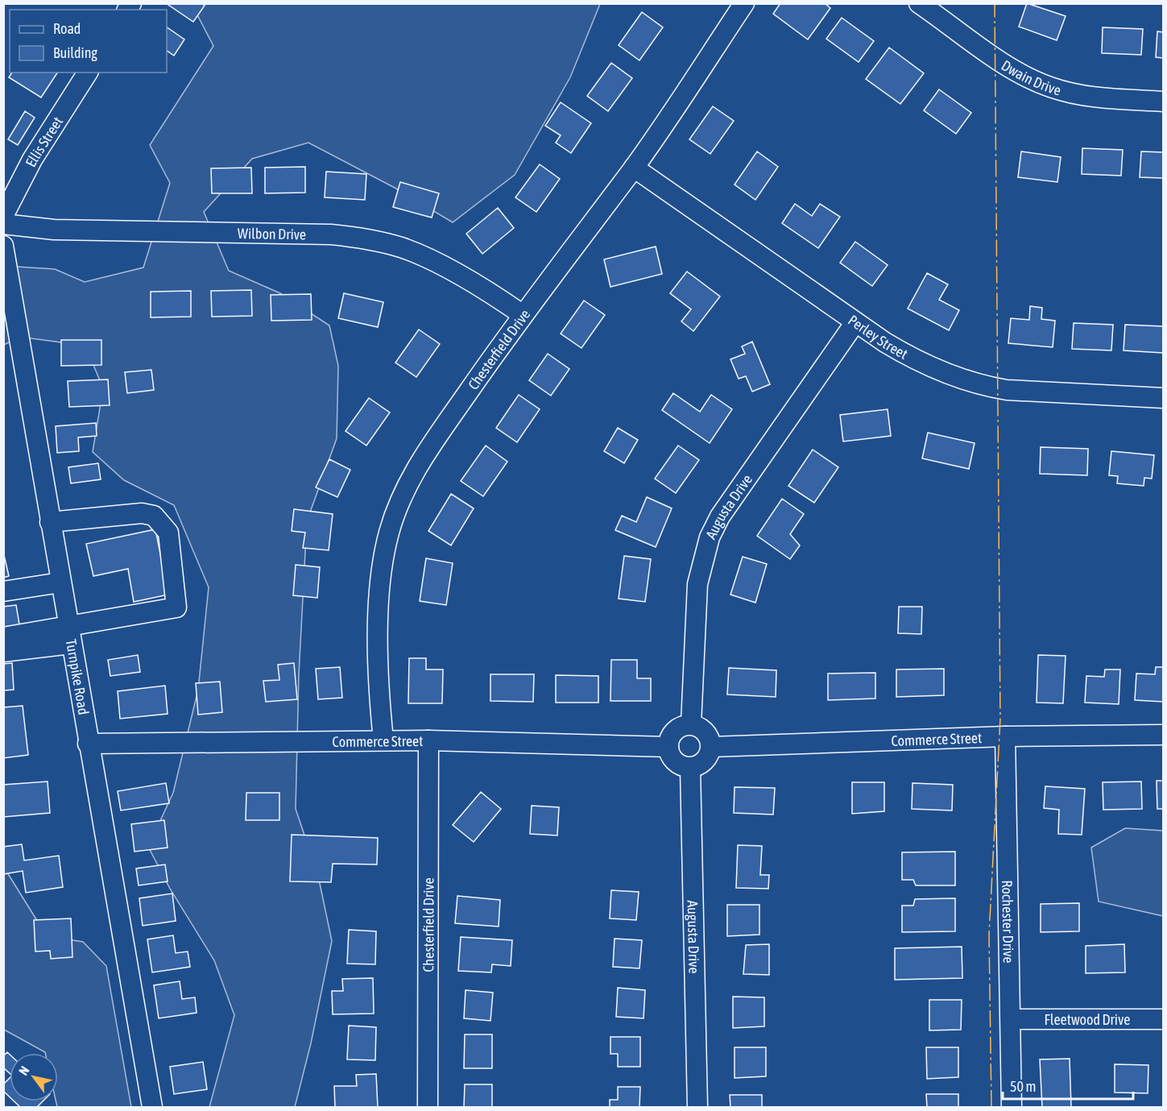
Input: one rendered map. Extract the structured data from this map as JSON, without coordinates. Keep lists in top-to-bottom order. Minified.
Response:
{"streets":{"street":["Dwain Drive","Ellis Street","Wilbon Drive","Perley Street","Chesterfield Drive","Augusta Drive","Turnpike Road","Commerce Street","Rochester Drive","Fleetwood Drive"]},"crossings":[["Wilbon Drive","Chesterfield Drive"],["Perley Street","Chesterfield Drive"],["Perley Street","Augusta Drive"],["Chesterfield Drive","Commerce Street"],["Augusta Drive","Commerce Street"],["Turnpike Road","Commerce Street"],["Commerce Street","Rochester Drive"],["Rochester Drive","Fleetwood Drive"]],"legend":["Road","Building"],"scale_bar":"50 m","north":"top left"}
